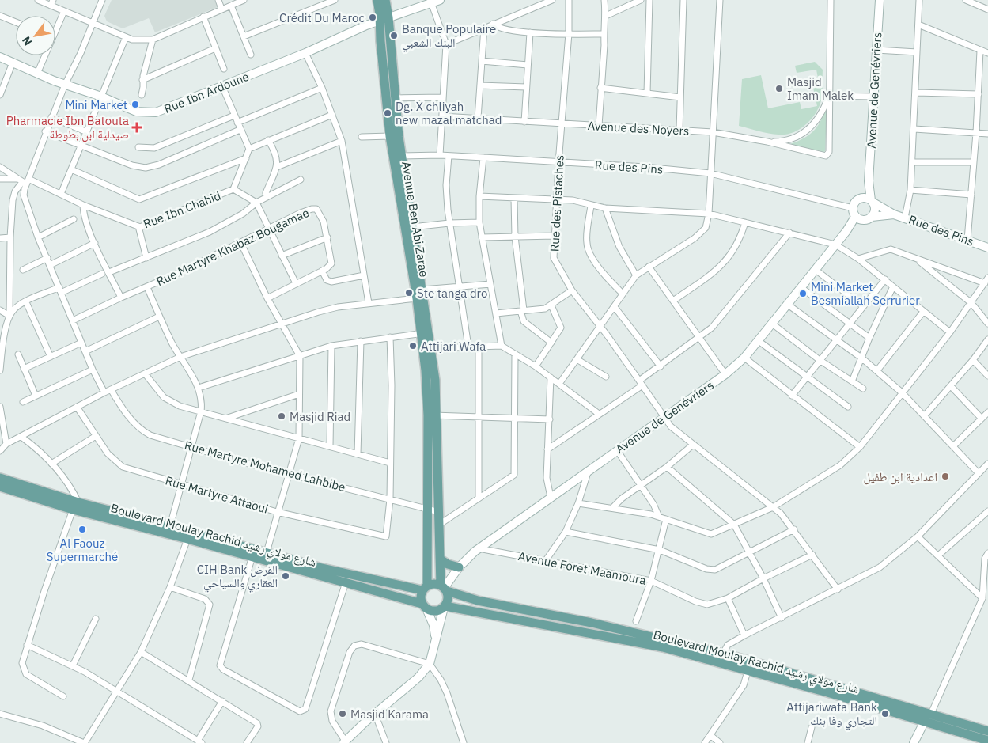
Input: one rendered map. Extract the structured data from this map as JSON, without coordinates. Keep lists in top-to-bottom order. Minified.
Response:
{"streets":{"main road":["Avenue Ben Abi Zarae","Boulevard Moulay Rachid شارع مولاي رشيد"],"street":["Avenue de Genévriers","Rue Ibn Ardoune","Avenue des Noyers","Rue des Pins","Rue des Pistaches","Rue Ibn Chahid","Rue Martyre Khabaz Bougamae","Rue Martyre Mohamed Lahbibe","Rue Martyre Attaoui","Avenue Foret Maamoura"]},"crossings":[["Avenue de Genévriers","Rue des Pins"],["Avenue de Genévriers","Rue des Pistaches"],["Avenue de Genévriers","Avenue Ben Abi Zarae"],["Avenue de Genévriers","Boulevard Moulay Rachid شارع مولاي رشيد"],["Avenue de Genévriers","Avenue Foret Maamoura"],["Rue Ibn Ardoune","Avenue Ben Abi Zarae"],["Avenue des Noyers","Rue des Pistaches"],["Rue des Pins","Rue des Pistaches"],["Rue des Pins","Avenue Ben Abi Zarae"],["Rue des Pistaches","Avenue Foret Maamoura"],["Avenue Ben Abi Zarae","Rue Martyre Mohamed Lahbibe"],["Avenue Ben Abi Zarae","Boulevard Moulay Rachid شارع مولاي رشيد"],["Rue Martyre Mohamed Lahbibe","Rue Martyre Attaoui"]],"places":{"other":["Crédit Du Maroc","Banque Populaire البنك الشعبي","Masjid Imam Malek","Mini Market","Dg. X chliyah new mazal matchad","Ste tanga dro","Mini Market Besmiallah Serrurier","Attijari Wafa","Masjid Riad","اعدادية ابن طفيل","Al Faouz Supermarché","CIH Bank القرض العقاري والسياحي","Masjid Karama","Attijariwafa Bank التجاري وفا بنك"],"health":["Pharmacie Ibn Batouta صيدلية ابن بطوطة"]},"north":"bottom left"}
